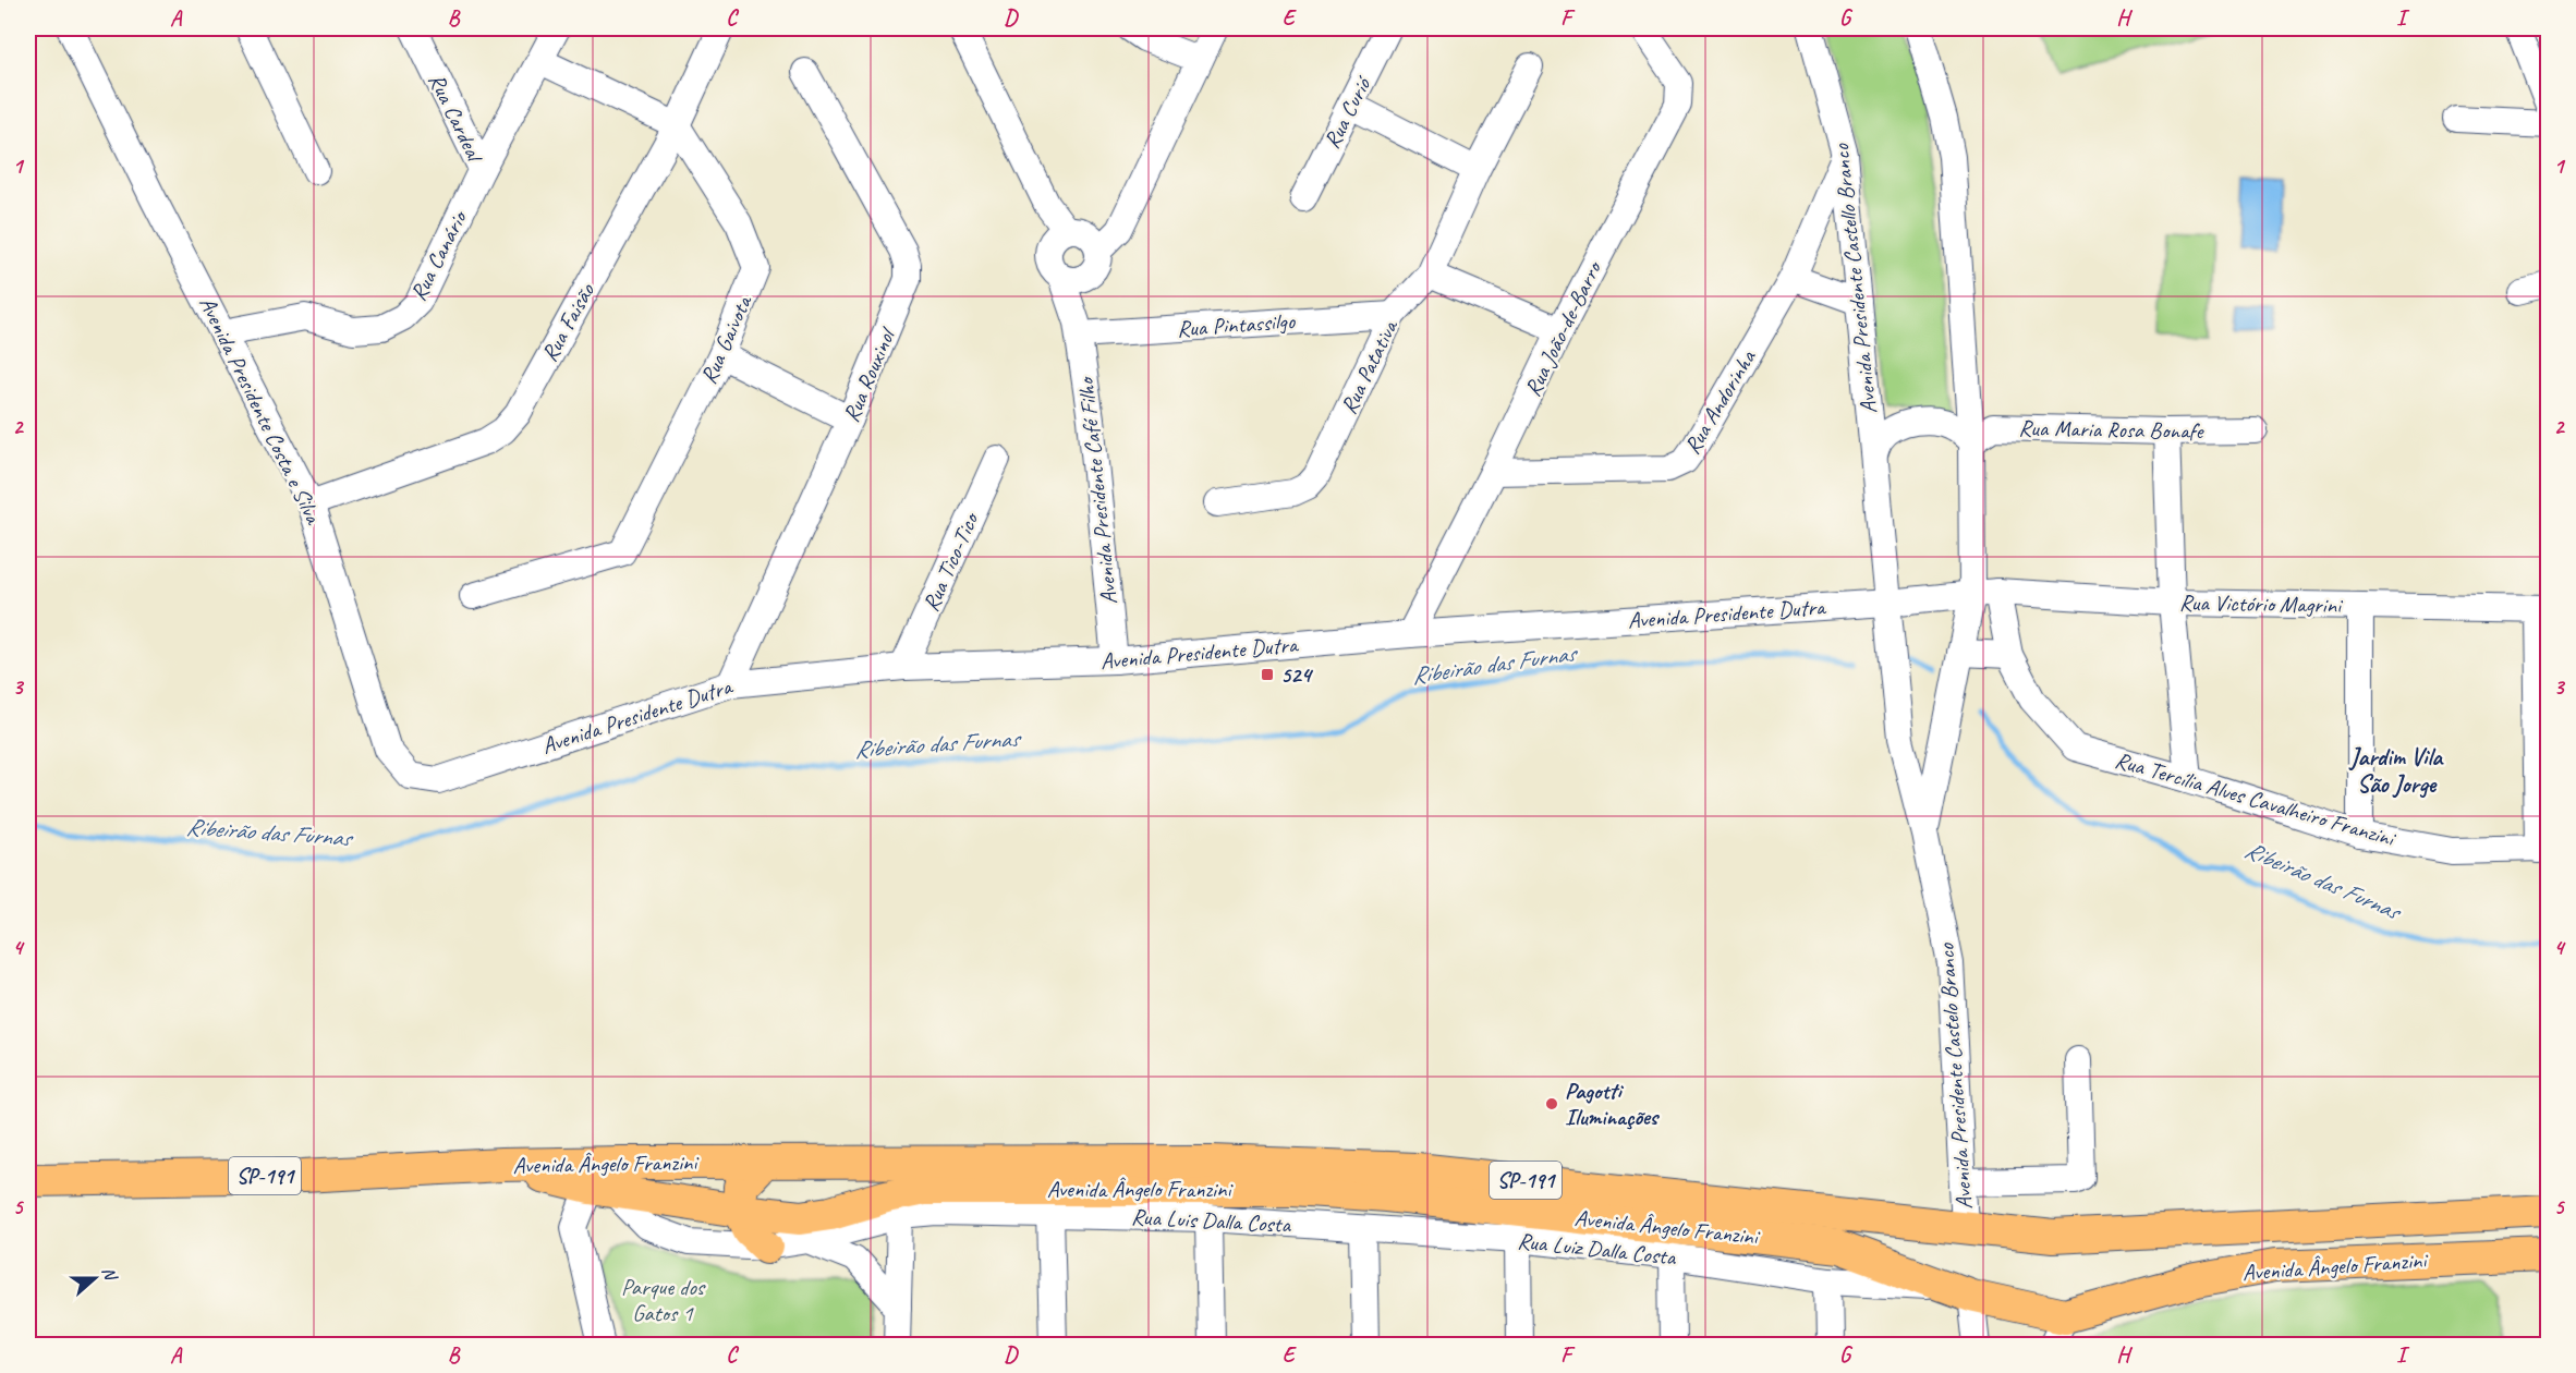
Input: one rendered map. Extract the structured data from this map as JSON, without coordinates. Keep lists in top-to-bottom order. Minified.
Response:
{"streets":{"main road":["Avenida Ângelo Franzini","SP-191"],"street":["Rua Curió","Rua Cardeal","Rua Canário","Avenida Presidente Castello Branco","Rua Faisão","Rua Pintassilgo","Rua João-de-Barro","Rua Gaivota","Rua Patativa","Rua Rouxinol","Rua Andorinha","Avenida Presidente Costa e Silva","Rua Maria Rosa Bonafe","Avenida Presidente Café Filho","Rua Tico-Tico","Rua Victório Magrini","Avenida Presidente Dutra","Rua Tercília Alves Cavalheiro Franzini","Avenida Presidente Castelo Branco","Rua Luis Dalla Costa","Rua Luiz Dalla Costa"]},"crossings":[["Rua Cardeal","Rua Canário"],["Rua Canário","Avenida Presidente Costa e Silva"],["Avenida Presidente Castello Branco","Rua Andorinha"],["Avenida Presidente Castello Branco","Rua Maria Rosa Bonafe"],["Avenida Presidente Castello Branco","Avenida Presidente Dutra"],["Avenida Presidente Castello Branco","Avenida Presidente Castelo Branco"],["Rua Faisão","Rua Gaivota"],["Rua Faisão","Avenida Presidente Costa e Silva"],["Rua Pintassilgo","Rua Patativa"],["Rua Pintassilgo","Avenida Presidente Café Filho"],["Rua João-de-Barro","Rua Andorinha"],["Rua João-de-Barro","Avenida Presidente Dutra"],["Rua Rouxinol","Avenida Presidente Dutra"],["Avenida Presidente Costa e Silva","Avenida Presidente Dutra"],["Avenida Presidente Café Filho","Avenida Presidente Dutra"],["Rua Tico-Tico","Avenida Presidente Dutra"],["Rua Victório Magrini","Avenida Presidente Dutra"],["Rua Victório Magrini","Rua Tercília Alves Cavalheiro Franzini"],["Avenida Presidente Dutra","Rua Tercília Alves Cavalheiro Franzini"],["Avenida Presidente Castelo Branco","Avenida Ângelo Franzini"],["Avenida Ângelo Franzini","Rua Luis Dalla Costa"],["Avenida Ângelo Franzini","Rua Luiz Dalla Costa"],["Rua Luis Dalla Costa","Rua Luiz Dalla Costa"]],"districts":["Jardim Vila São Jorge"],"water":["Ribeirão das Furnas"],"parks":["Parque dos Gatos 1"],"places":{"transit":["524"],"other":["Pagotti Iluminações"]},"north":"right","grid":{"columns":["A","B","C","D","E","F","G","H","I"],"rows":["1","2","3","4","5"]}}
